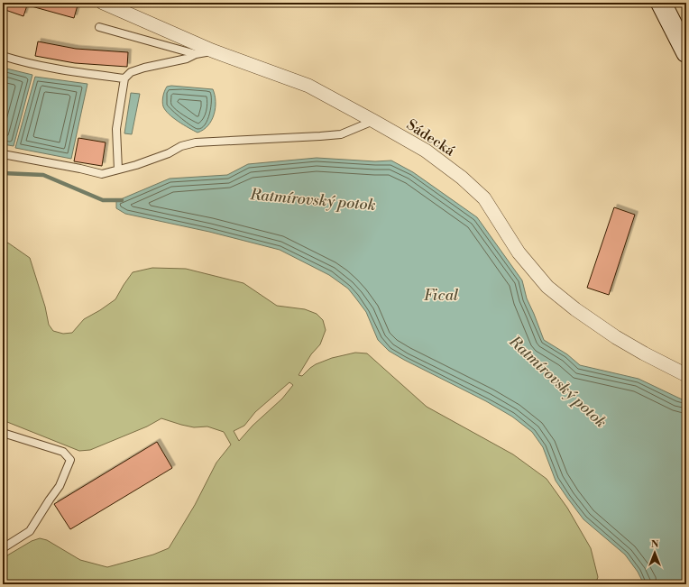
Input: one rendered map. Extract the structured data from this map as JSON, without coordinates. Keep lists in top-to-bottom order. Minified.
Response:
{"streets":{"street":["Sádecká"]},"water":["Ratmírovský potok","Fical"],"north":"top"}
